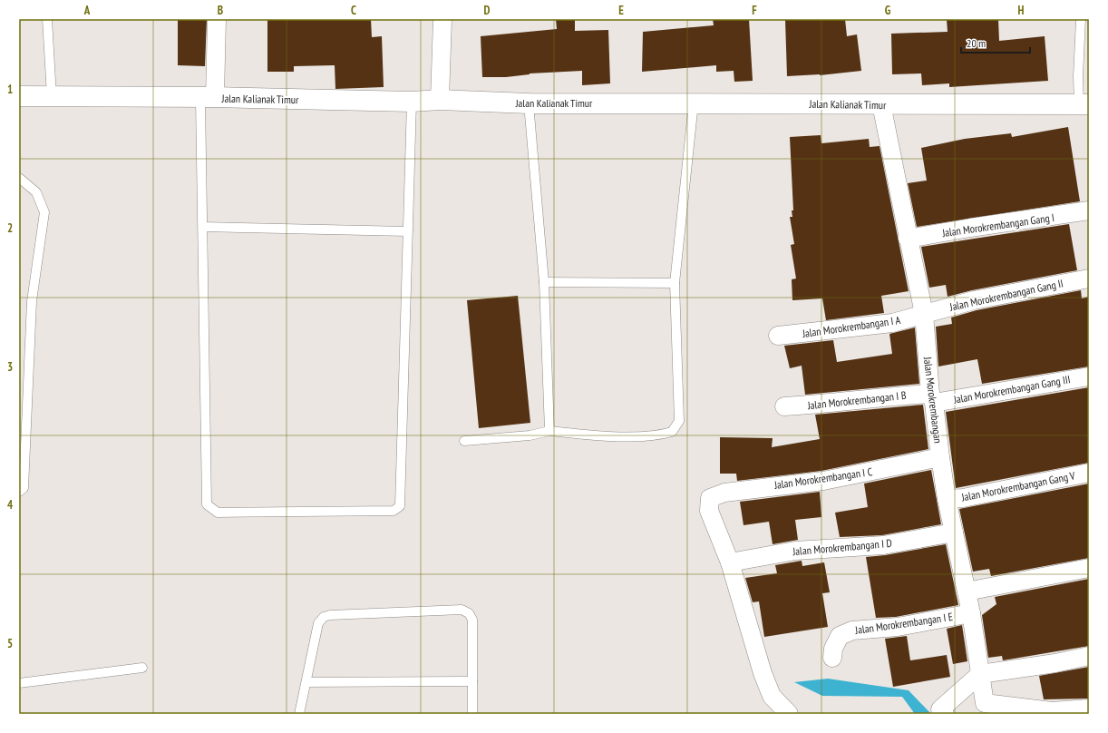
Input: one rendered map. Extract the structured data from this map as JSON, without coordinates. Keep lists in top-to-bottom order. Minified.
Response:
{"streets":{"highway":["Jalan Kalianak Timur"],"street":["Jalan Morokrembangan Gang I","Jalan Morokrembangan Gang II","Jalan Morokrembangan I A","Jalan Morokrembangan Gang III","Jalan Morokrembangan I B","Jalan Morokrembangan","Jalan Morokrembangan I C","Jalan Morokrembangan Gang V","Jalan Morokrembangan I D","Jalan Morokrembangan I E"]},"crossings":[["Jalan Kalianak Timur","Jalan Morokrembangan"],["Jalan Morokrembangan Gang I","Jalan Morokrembangan"],["Jalan Morokrembangan Gang II","Jalan Morokrembangan I A"],["Jalan Morokrembangan Gang II","Jalan Morokrembangan"],["Jalan Morokrembangan I A","Jalan Morokrembangan"],["Jalan Morokrembangan Gang III","Jalan Morokrembangan I B"],["Jalan Morokrembangan Gang III","Jalan Morokrembangan"],["Jalan Morokrembangan I B","Jalan Morokrembangan"],["Jalan Morokrembangan","Jalan Morokrembangan I C"],["Jalan Morokrembangan","Jalan Morokrembangan Gang V"],["Jalan Morokrembangan","Jalan Morokrembangan I D"],["Jalan Morokrembangan","Jalan Morokrembangan I E"],["Jalan Morokrembangan I C","Jalan Morokrembangan I D"]],"scale_bar":"20 m","grid":{"columns":["A","B","C","D","E","F","G","H"],"rows":["1","2","3","4","5"]}}
